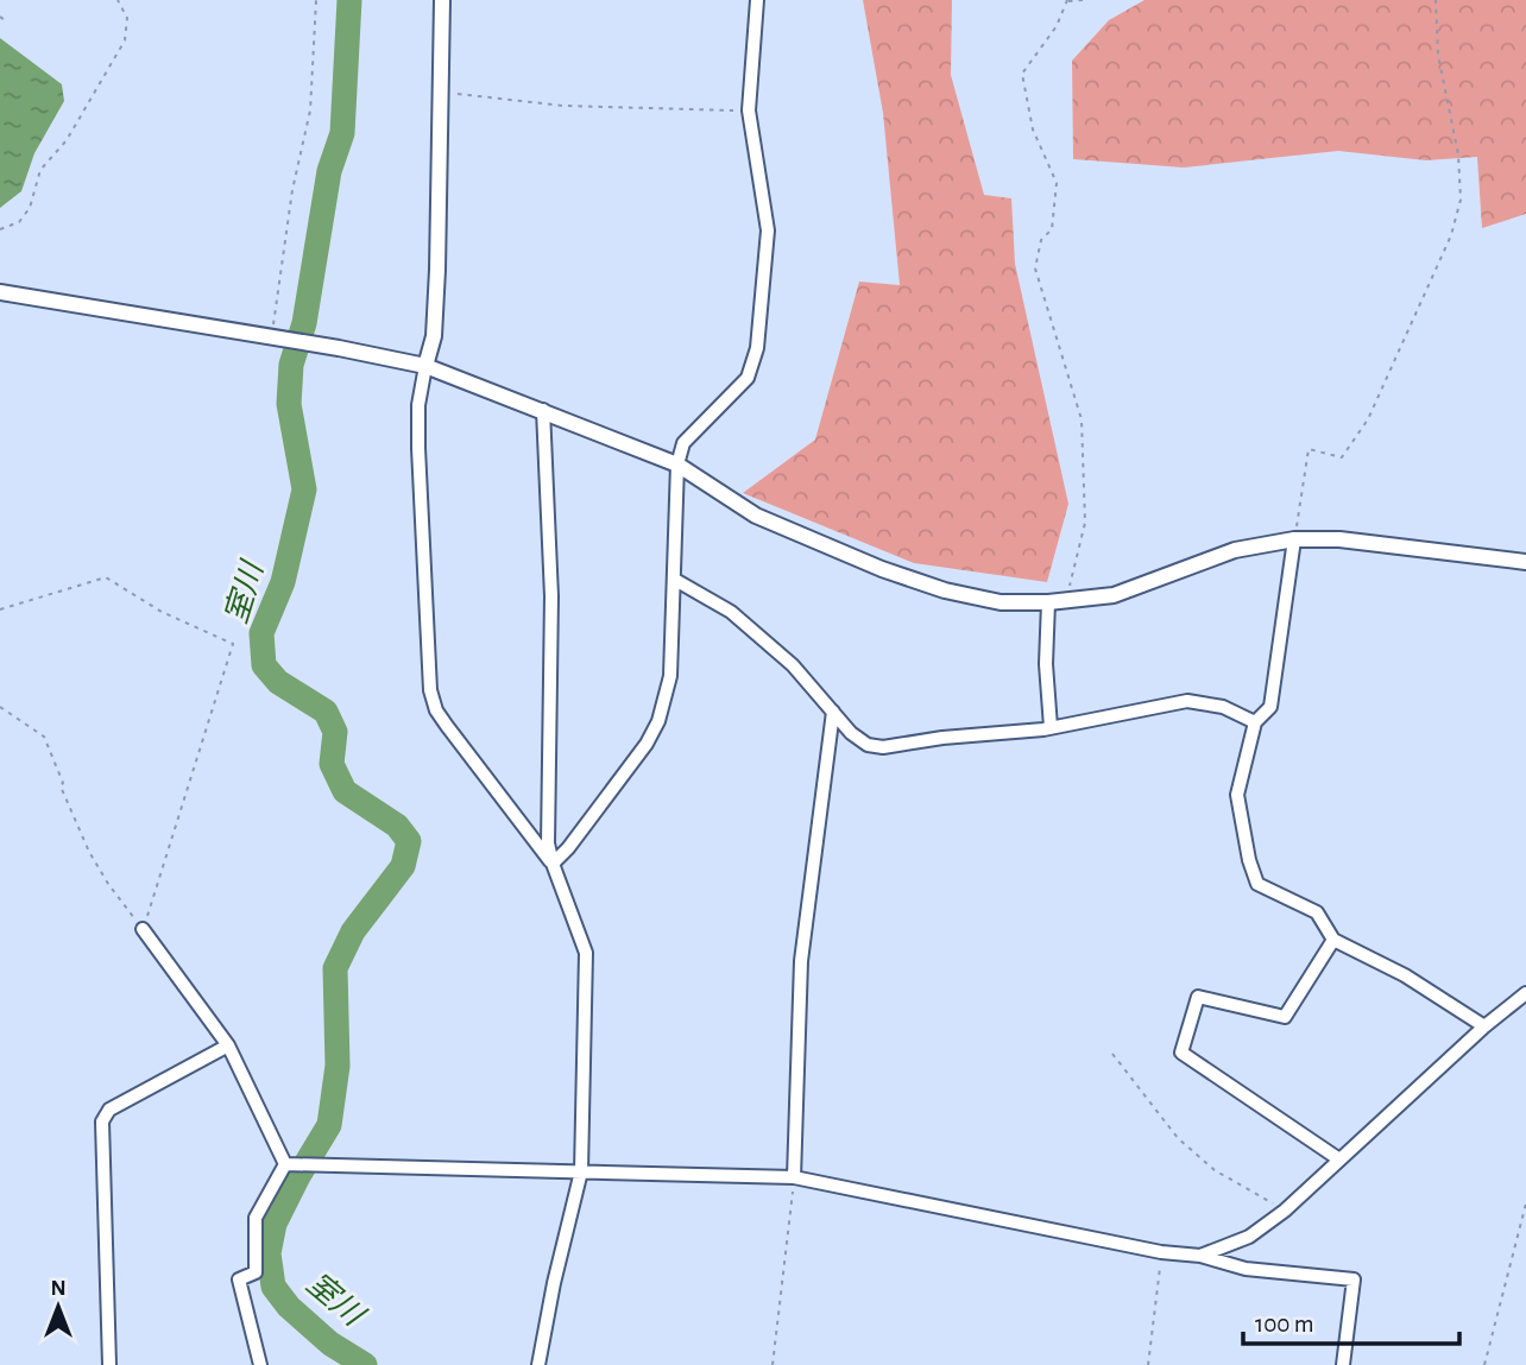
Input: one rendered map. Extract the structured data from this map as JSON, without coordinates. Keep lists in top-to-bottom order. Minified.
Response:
{"water":["室川"],"scale_bar":"100 m","north":"top"}
